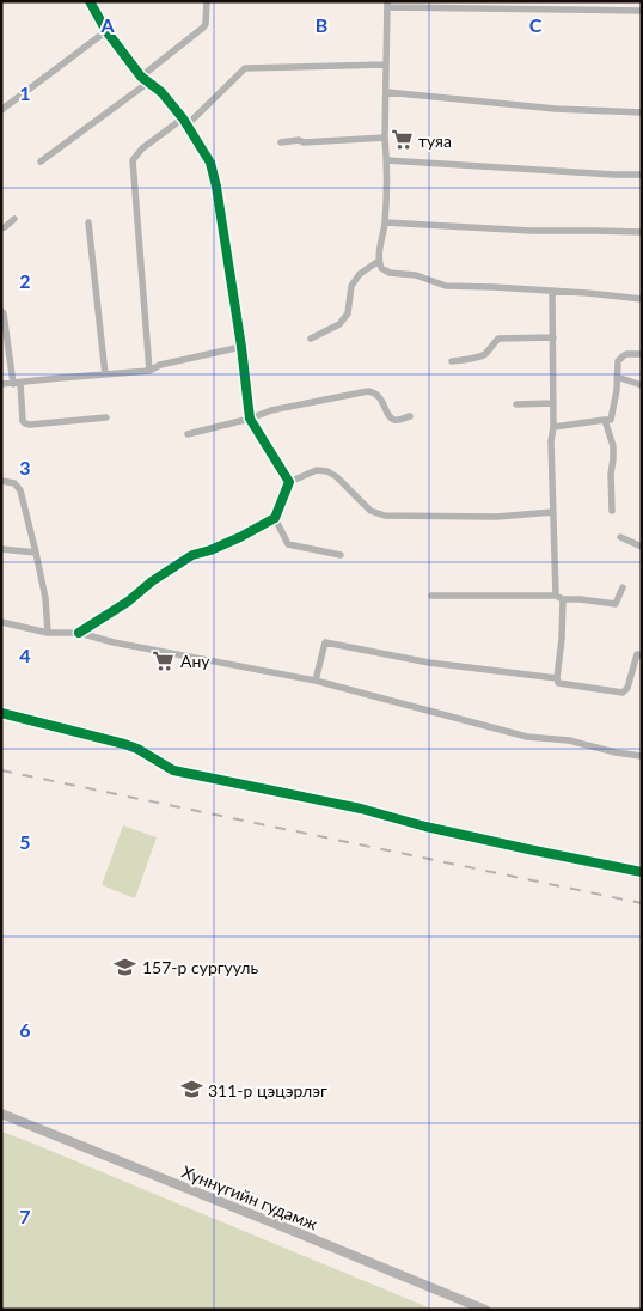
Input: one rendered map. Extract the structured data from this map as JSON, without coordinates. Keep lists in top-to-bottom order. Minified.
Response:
{"streets":{"main road":["Хүннүгийн гудамж"]},"places":{"supermarket":["туяа","Ану"],"school or university":["157-р сургууль","311-р цэцэрлэг"]},"grid":{"columns":["A","B","C"],"rows":["1","2","3","4","5","6","7"]}}
